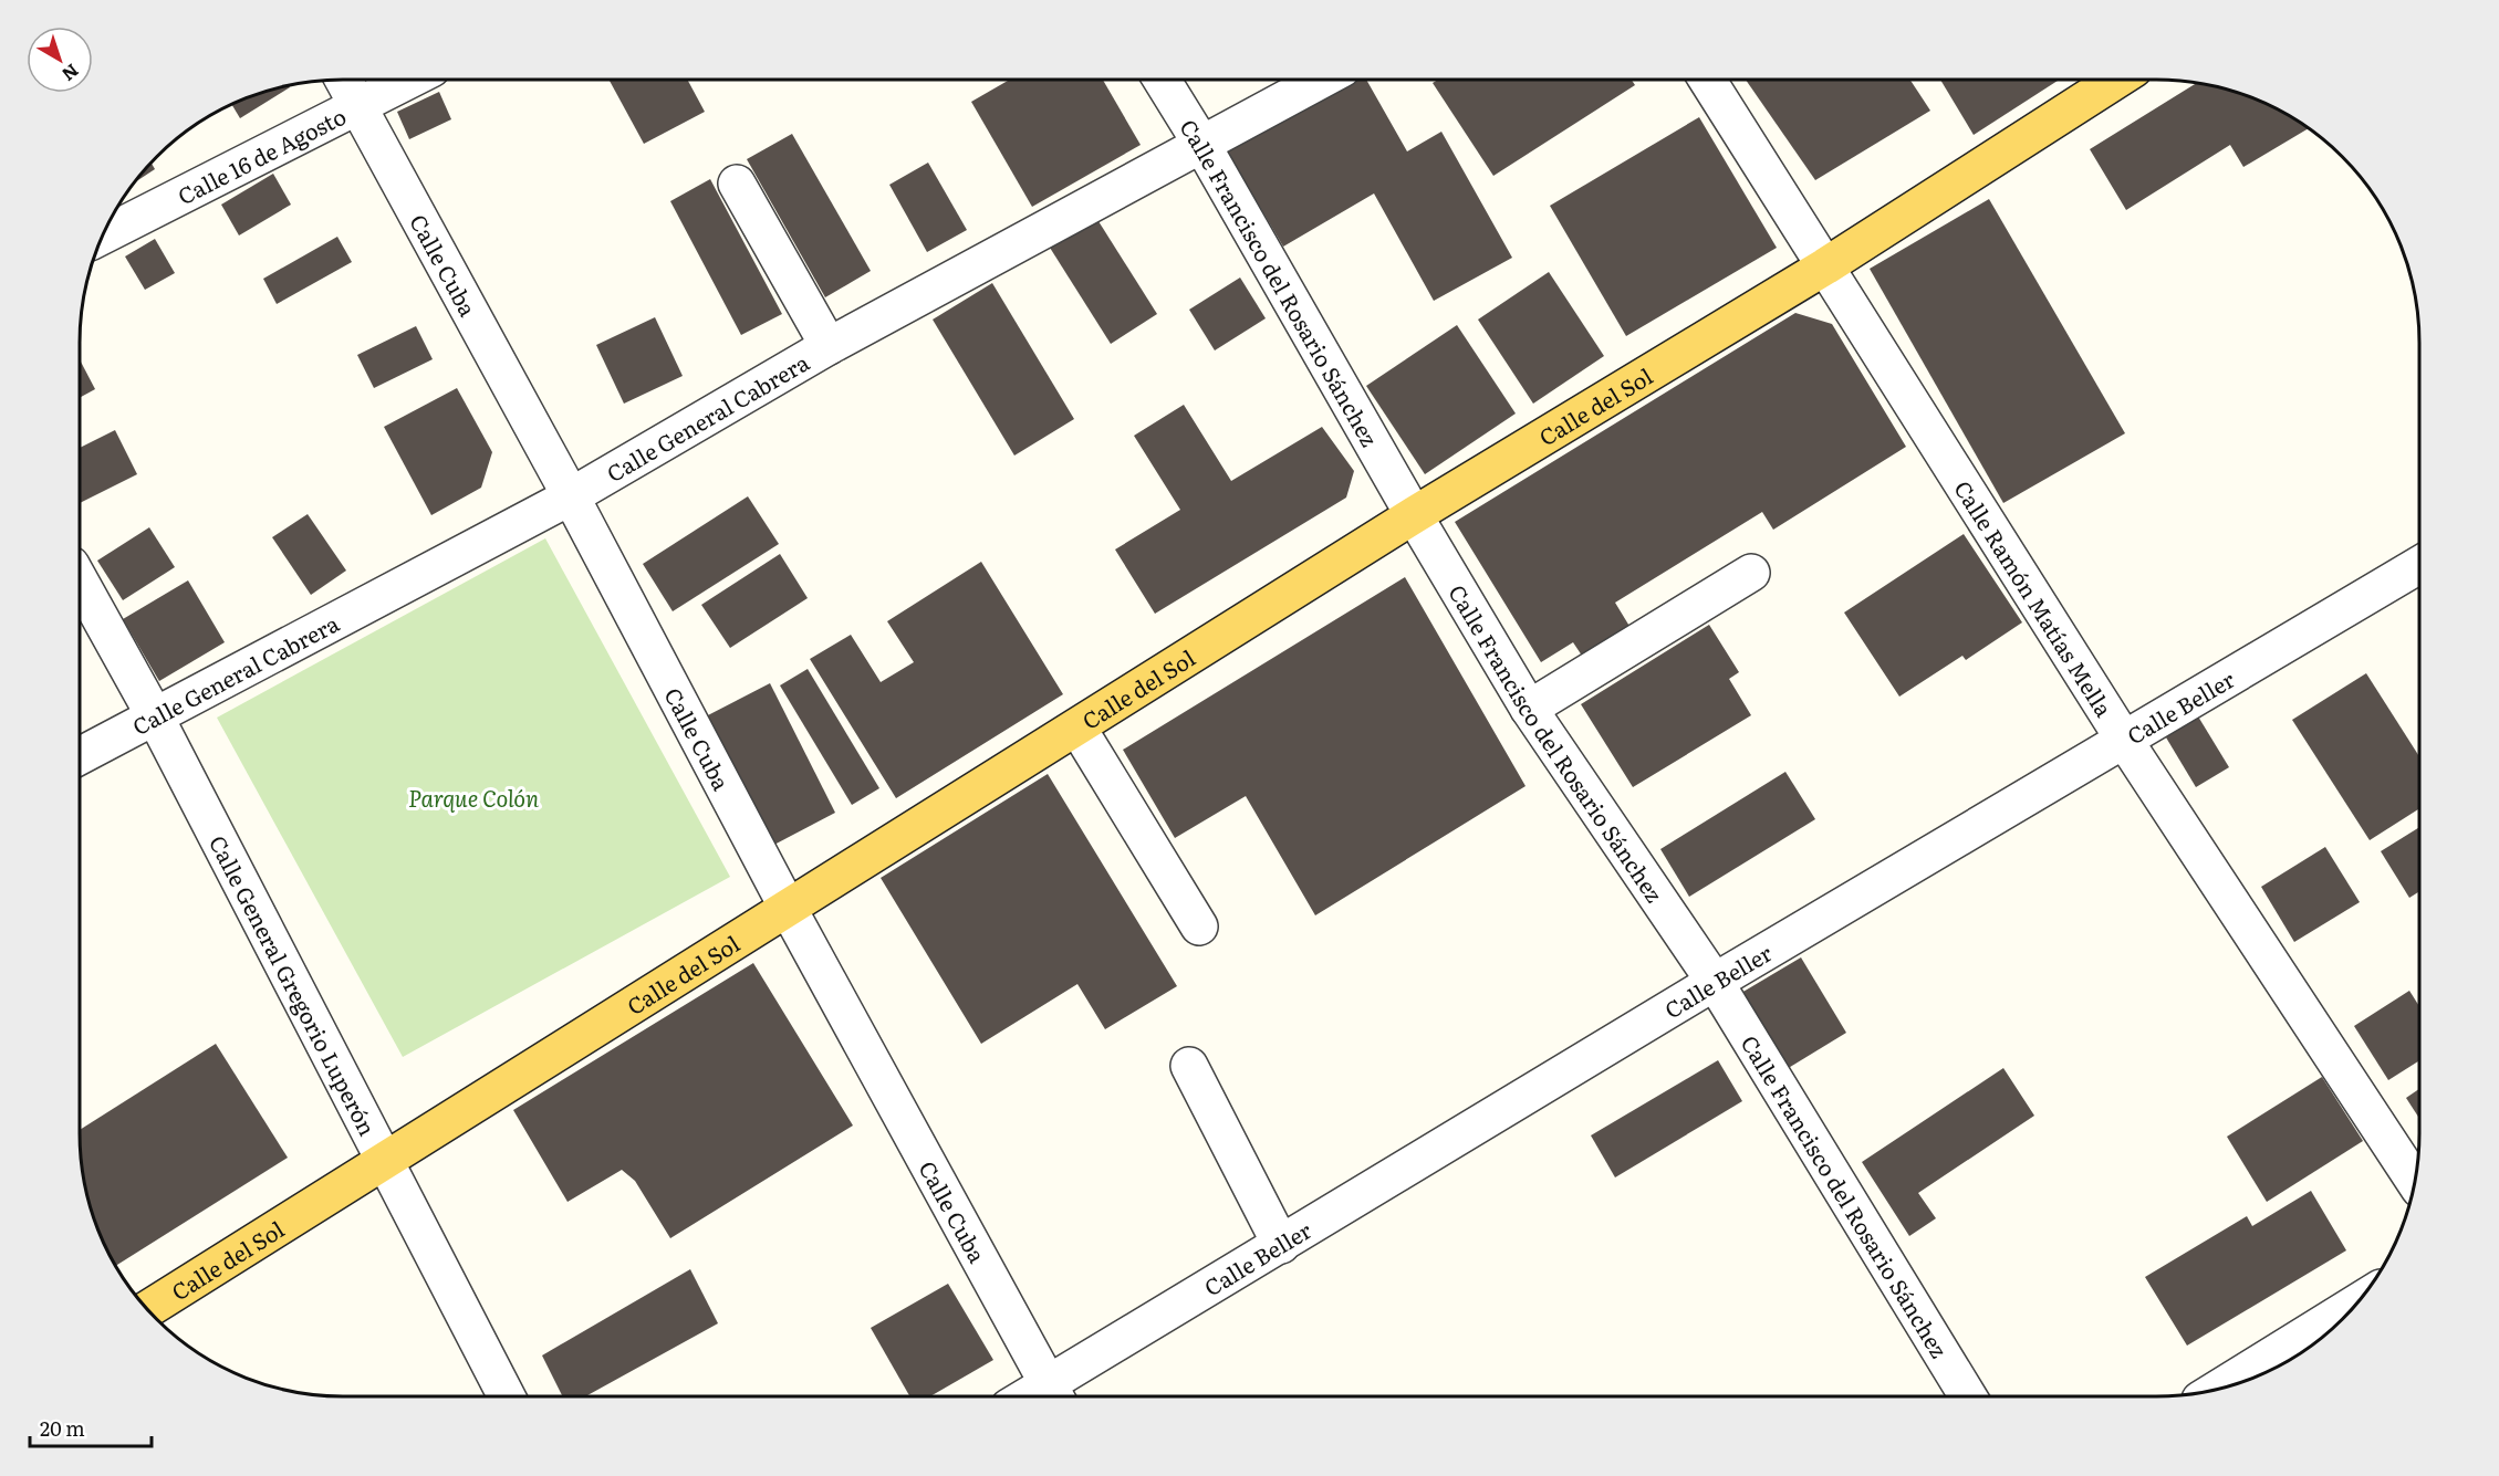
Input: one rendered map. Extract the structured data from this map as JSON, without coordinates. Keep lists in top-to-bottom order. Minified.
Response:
{"streets":{"main road":["Calle del Sol"],"street":["Calle 16 de Agosto","Calle Cuba","Calle Francisco del Rosario Sánchez","Calle General Cabrera","Calle Ramón Matías Mella","Calle Beller","Calle General Gregorio Luperón"]},"crossings":[["Calle 16 de Agosto","Calle Cuba"],["Calle Cuba","Calle del Sol"],["Calle Cuba","Calle General Cabrera"],["Calle Cuba","Calle Beller"],["Calle Francisco del Rosario Sánchez","Calle del Sol"],["Calle Francisco del Rosario Sánchez","Calle General Cabrera"],["Calle Francisco del Rosario Sánchez","Calle Beller"],["Calle del Sol","Calle Ramón Matías Mella"],["Calle del Sol","Calle General Gregorio Luperón"],["Calle General Cabrera","Calle General Gregorio Luperón"],["Calle Ramón Matías Mella","Calle Beller"]],"parks":["Parque Colón"],"scale_bar":"20 m","north":"bottom right"}
